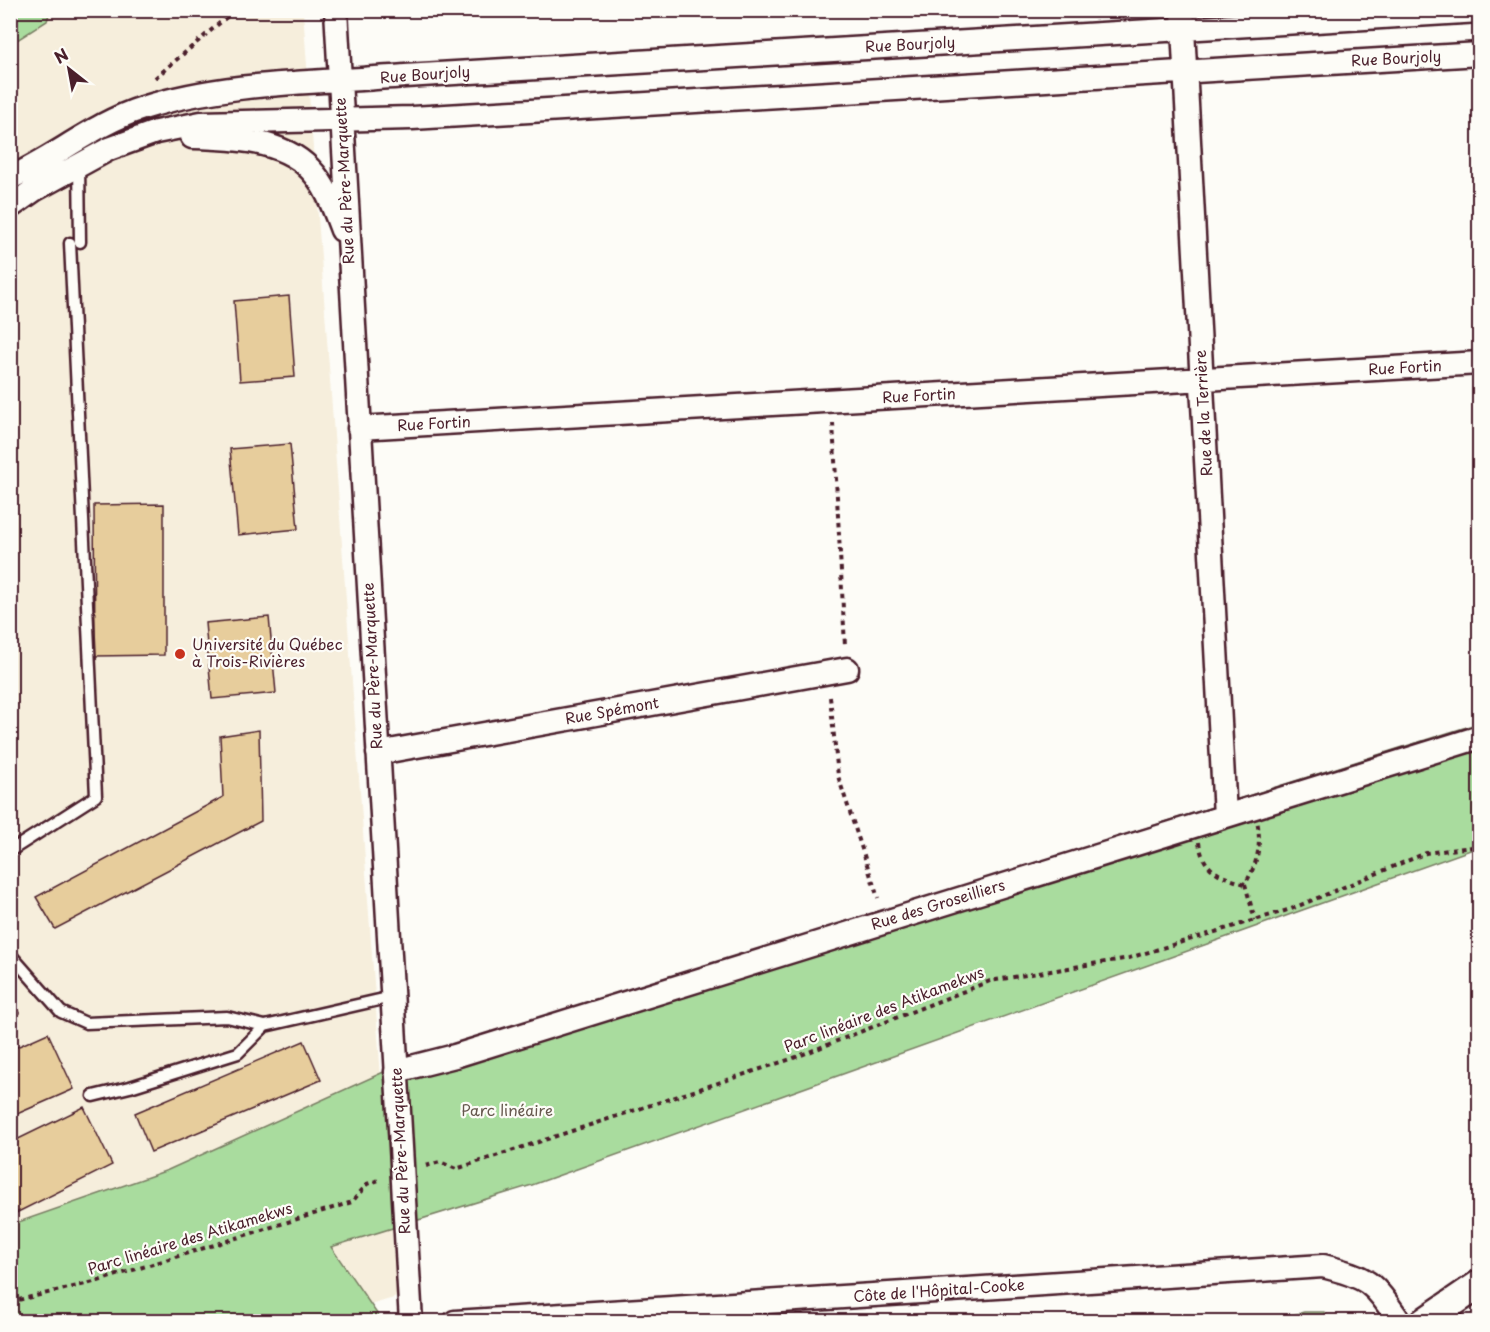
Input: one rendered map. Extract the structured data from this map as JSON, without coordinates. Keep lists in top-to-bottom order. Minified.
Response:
{"streets":{"street":["Rue Bourjoly","Rue du Père-Marquette","Rue Fortin","Rue de la Terrière","Rue Spémont","Rue des Groseilliers","Côte de l'Hôpital-Cooke"],"path":["Parc linéaire des Atikamekws"]},"crossings":[["Rue Bourjoly","Rue du Père-Marquette"],["Rue Bourjoly","Rue de la Terrière"],["Rue du Père-Marquette","Rue Fortin"],["Rue du Père-Marquette","Rue Spémont"],["Rue du Père-Marquette","Rue des Groseilliers"],["Rue Fortin","Rue de la Terrière"],["Rue de la Terrière","Rue des Groseilliers"]],"parks":["Parc linéaire"],"places":["Université du Québec à Trois-Rivières"],"north":"top left"}
